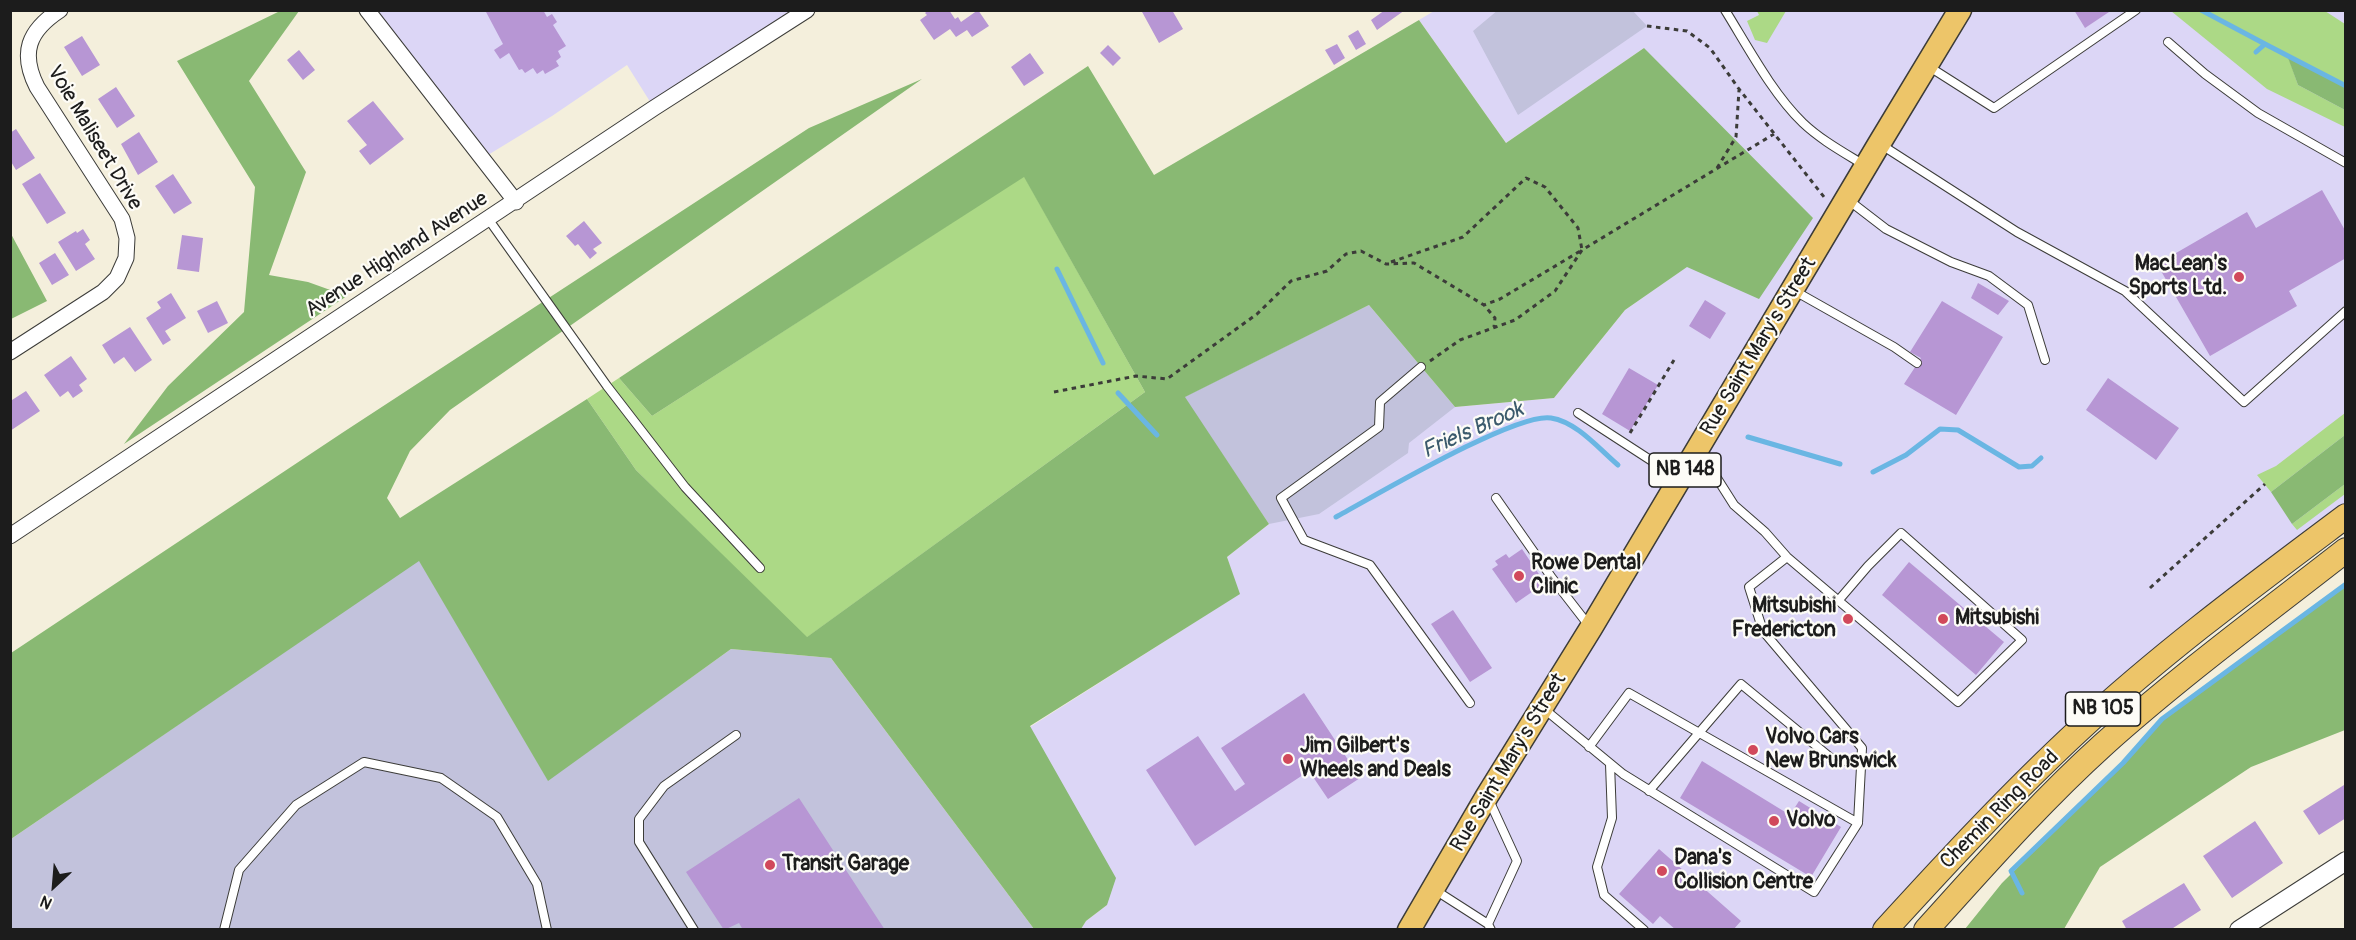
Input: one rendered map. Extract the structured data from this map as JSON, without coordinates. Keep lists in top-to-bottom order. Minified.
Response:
{"streets":{"highway":["NB 105","Chemin Ring Road"],"main road":["Rue Saint Mary's Street","NB 148"],"street":["Voie Maliseet Drive","Avenue Highland Avenue"]},"water":["Friels Brook"],"places":["MacLean's Sports Ltd.","Rowe Dental Clinic","Mitsubishi Fredericton","Mitsubishi","Volvo Cars New Brunswick","Jim Gilbert's Wheels and Deals","Volvo","Transit Garage","Dana's Collision Centre"],"north":"bottom left"}
